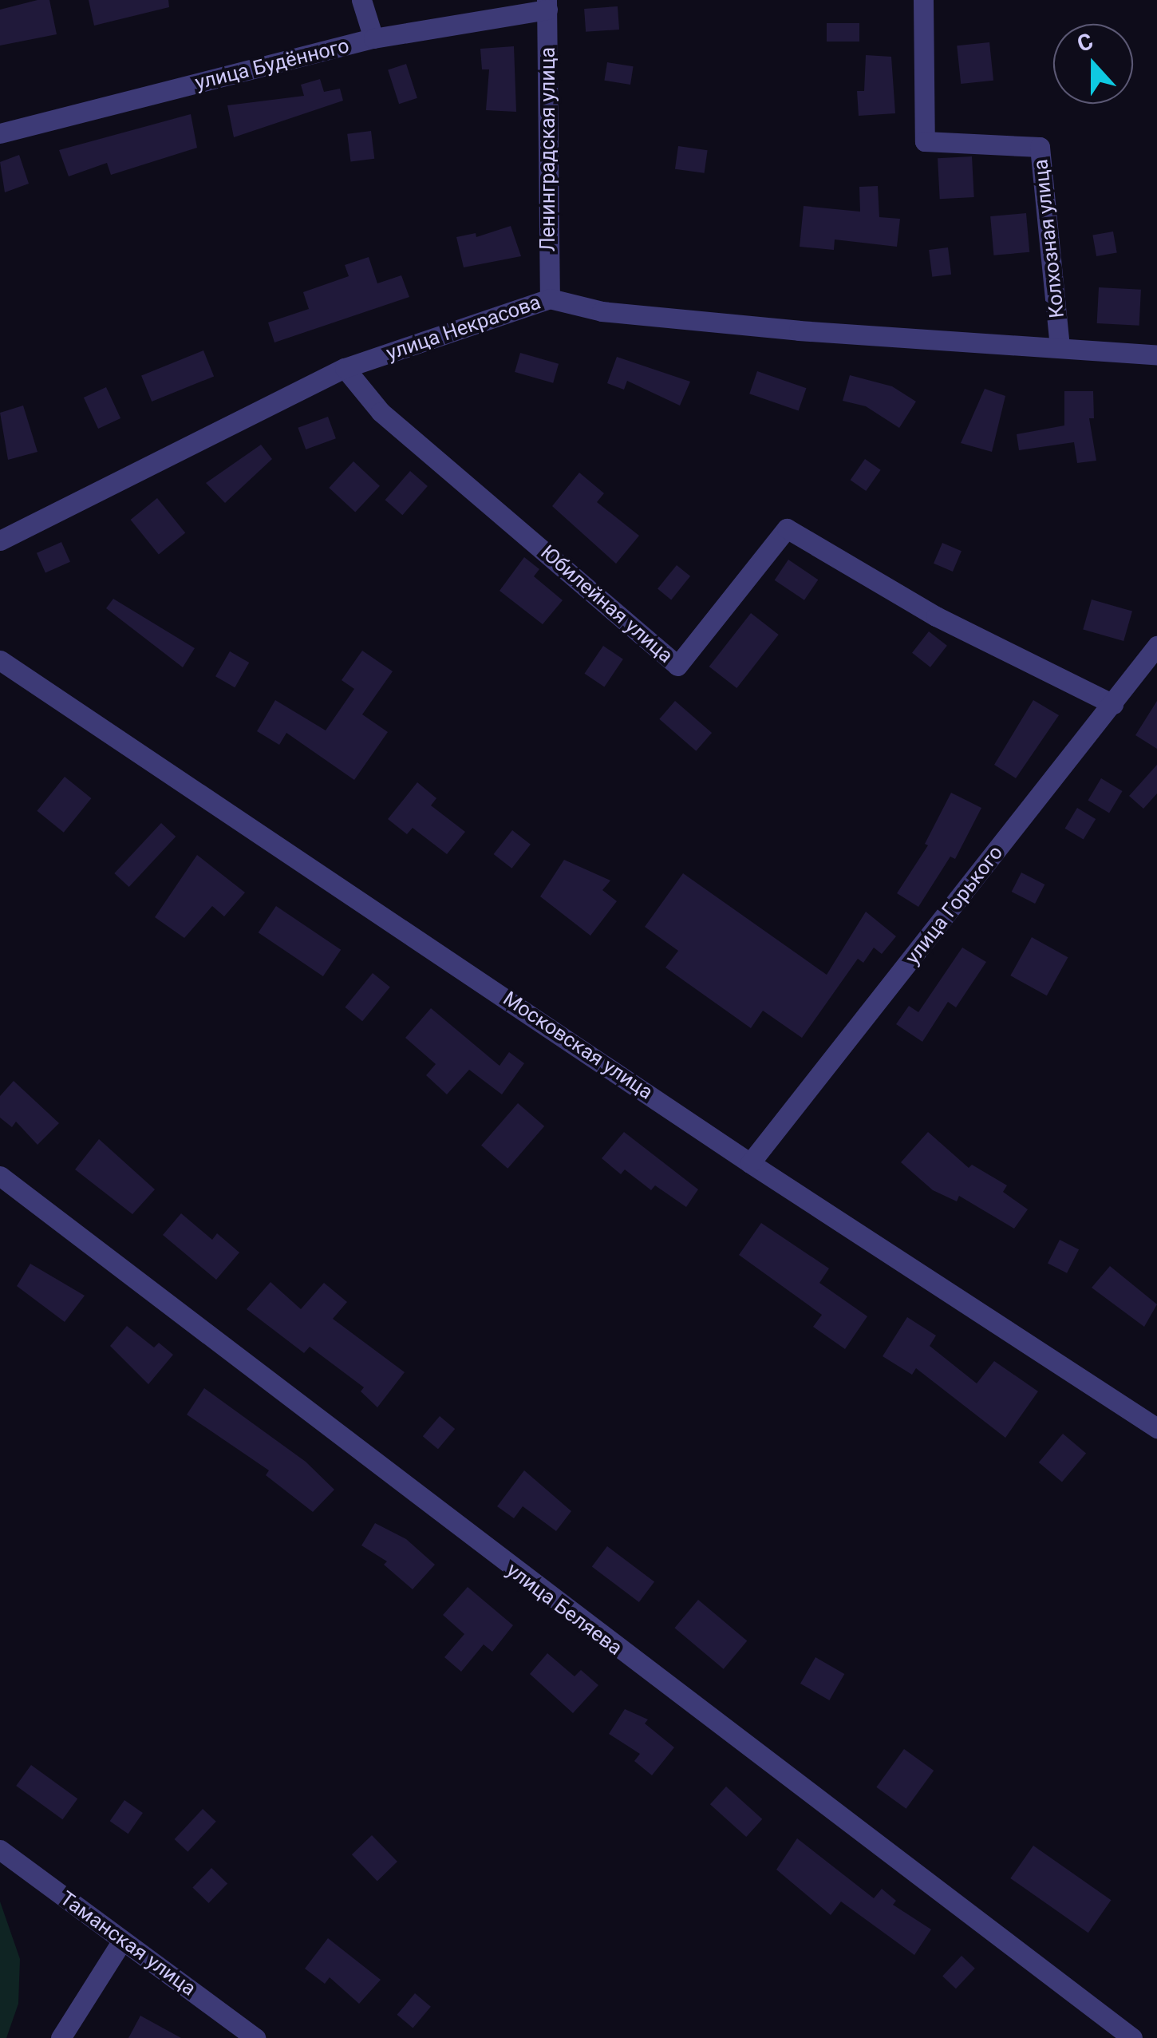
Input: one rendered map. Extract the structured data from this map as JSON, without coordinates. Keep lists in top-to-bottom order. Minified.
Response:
{"streets":{"street":["улица Будённого","Ленинградская улица","Колхозная улица","улица Некрасова","Юбилейная улица","улица Горького","Московская улица","улица Беляева","Таманская улица"]},"crossings":[["улица Будённого","Ленинградская улица"],["Ленинградская улица","улица Некрасова"],["Колхозная улица","улица Некрасова"],["улица Некрасова","Юбилейная улица"],["Юбилейная улица","улица Горького"],["улица Горького","Московская улица"]],"north":"top"}
